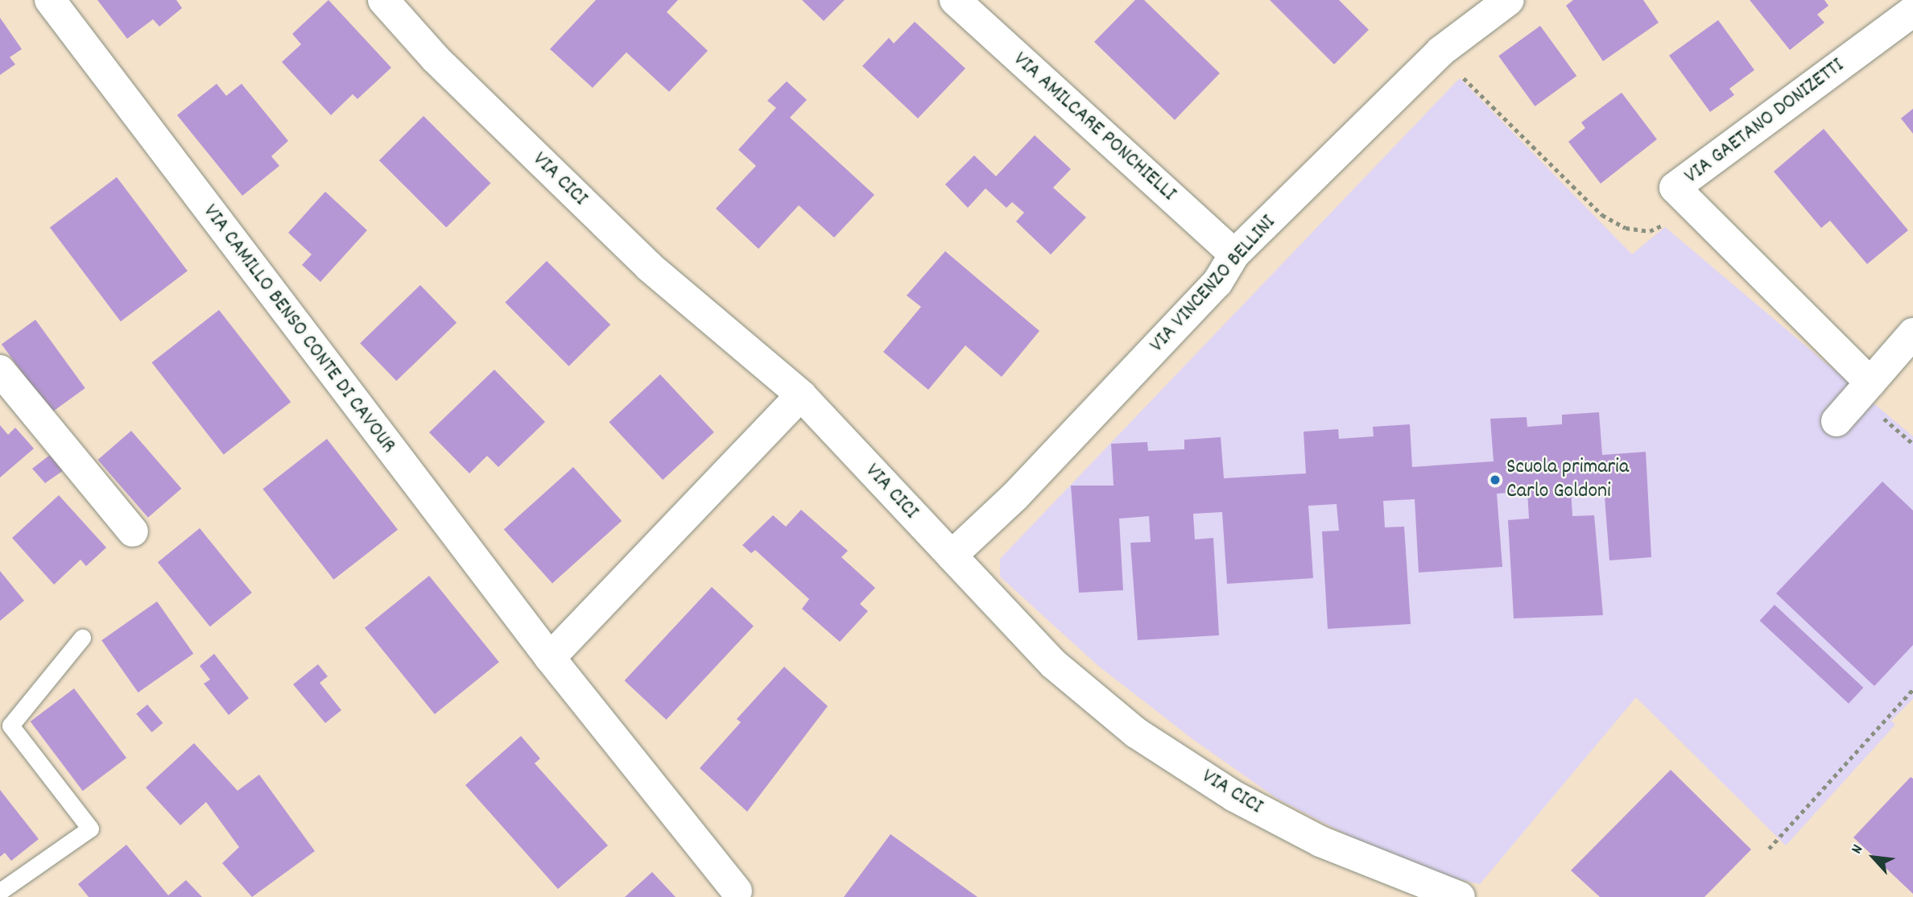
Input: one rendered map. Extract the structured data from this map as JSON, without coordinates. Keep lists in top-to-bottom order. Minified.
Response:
{"streets":{"street":["VIA GAETANO DONIZETTI","VIA AMILCARE PONCHIELLI","VIA CICI","VIA VINCENZO BELLINI","VIA CAMILLO BENSO CONTE DI CAVOUR"]},"crossings":[["VIA AMILCARE PONCHIELLI","VIA VINCENZO BELLINI"],["VIA CICI","VIA VINCENZO BELLINI"]],"places":["Scuola primaria Carlo Goldoni"],"north":"top left"}
